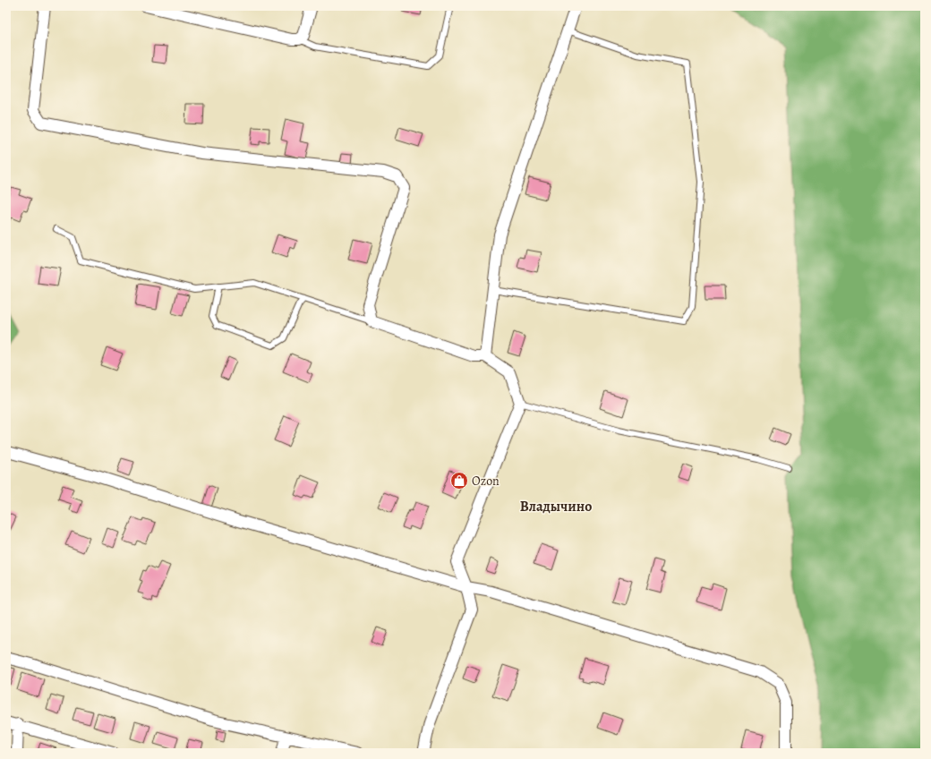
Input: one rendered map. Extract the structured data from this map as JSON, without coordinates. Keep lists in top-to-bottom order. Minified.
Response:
{"districts":["Владычино"],"places":{"shop":["Ozon"]}}
